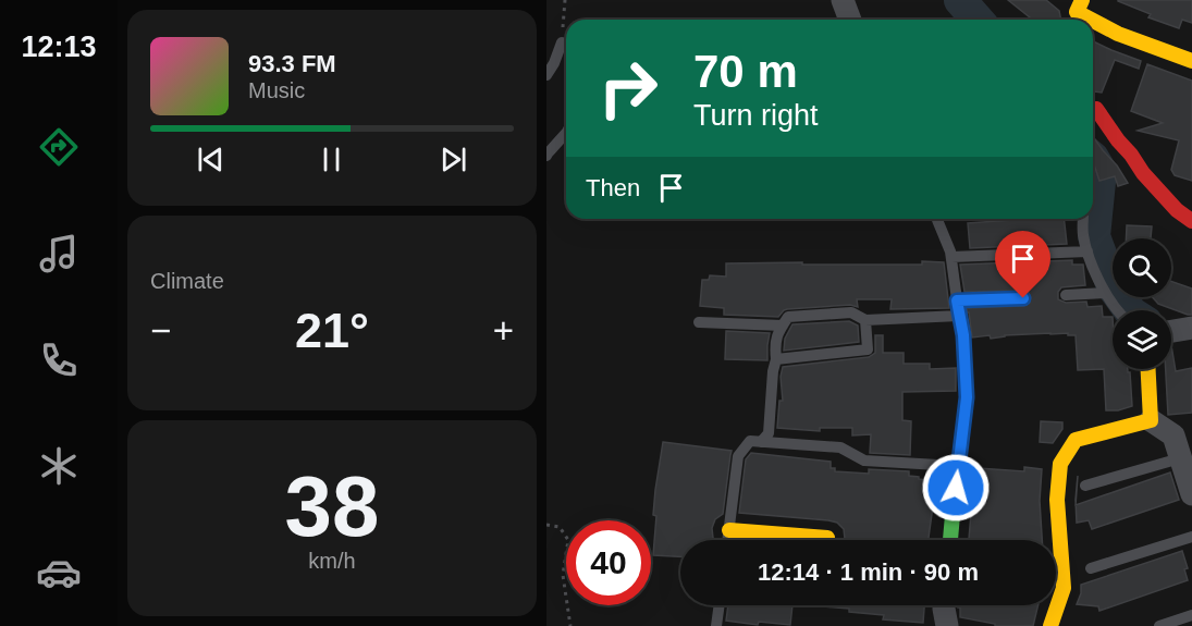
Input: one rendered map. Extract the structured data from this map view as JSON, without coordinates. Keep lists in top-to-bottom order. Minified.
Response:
{"page":{"tabs":"12:13","turn":["70 m","Turn right"],"song":["93.3 FM","Music"],"then":"Then","tile":["Climate",["38","km/h"]],"heat":["−","21°","+"],"limit":"40","trip":"12:14 · 1 min · 90 m"}}
